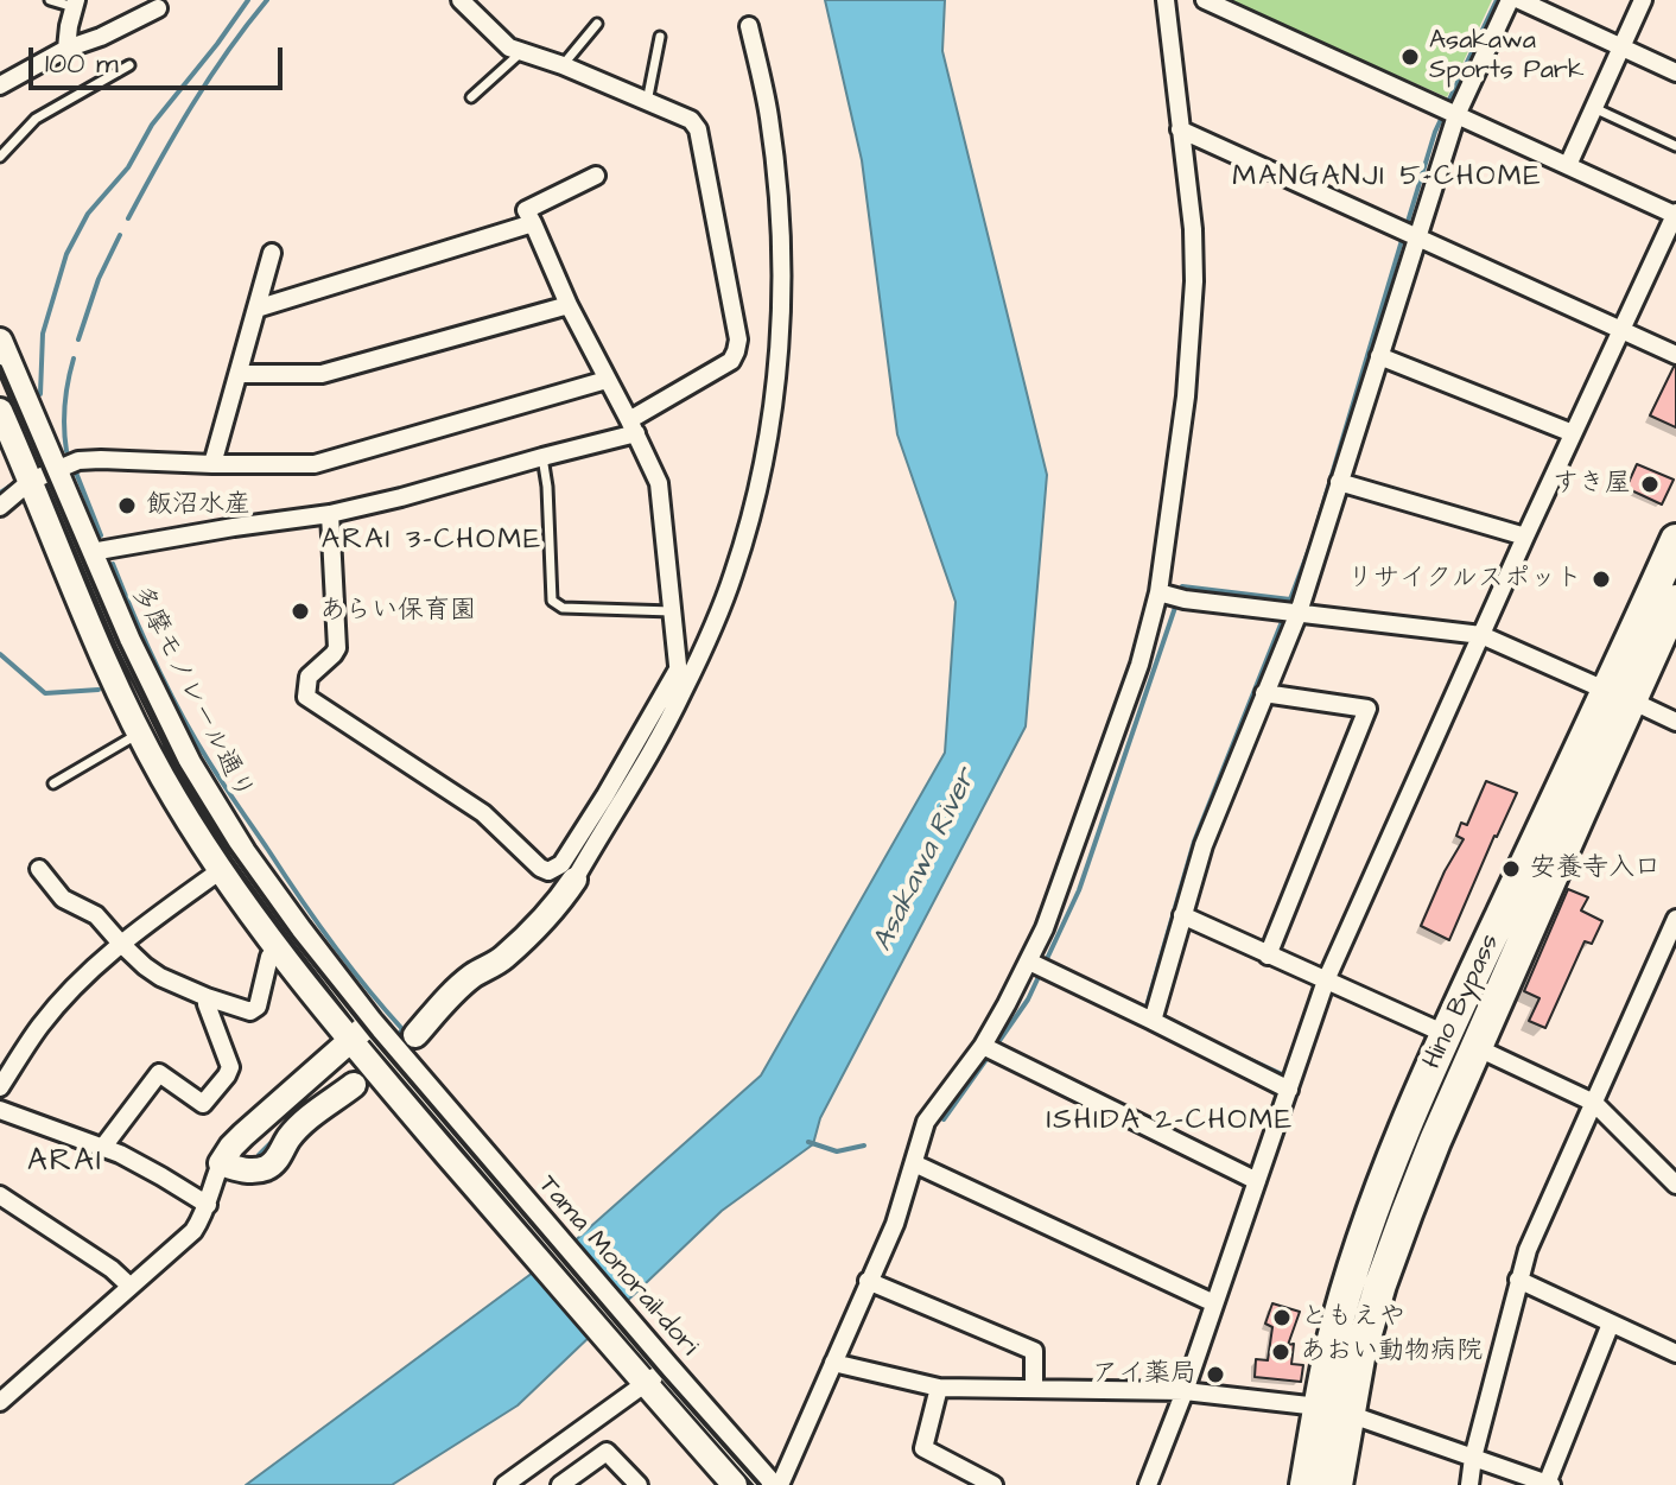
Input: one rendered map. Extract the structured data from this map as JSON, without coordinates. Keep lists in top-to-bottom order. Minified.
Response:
{"streets":{"highway":["Hino Bypass"],"main road":["多摩モノレール通り","Tama Monorail-dori"]},"crossings":[["多摩モノレール通り","Tama Monorail-dori"]],"districts":["MANGANJI 5-CHOME","ARAI 3-CHOME","ISHIDA 2-CHOME","ARAI"],"water":["Asakawa River"],"places":["Asakawa Sports Park","すき屋","飯沼水産","リサイクルスポット","あらい保育園","安養寺入口","ともえや","あおい動物病院","アイ薬局"],"scale_bar":"100 m"}
